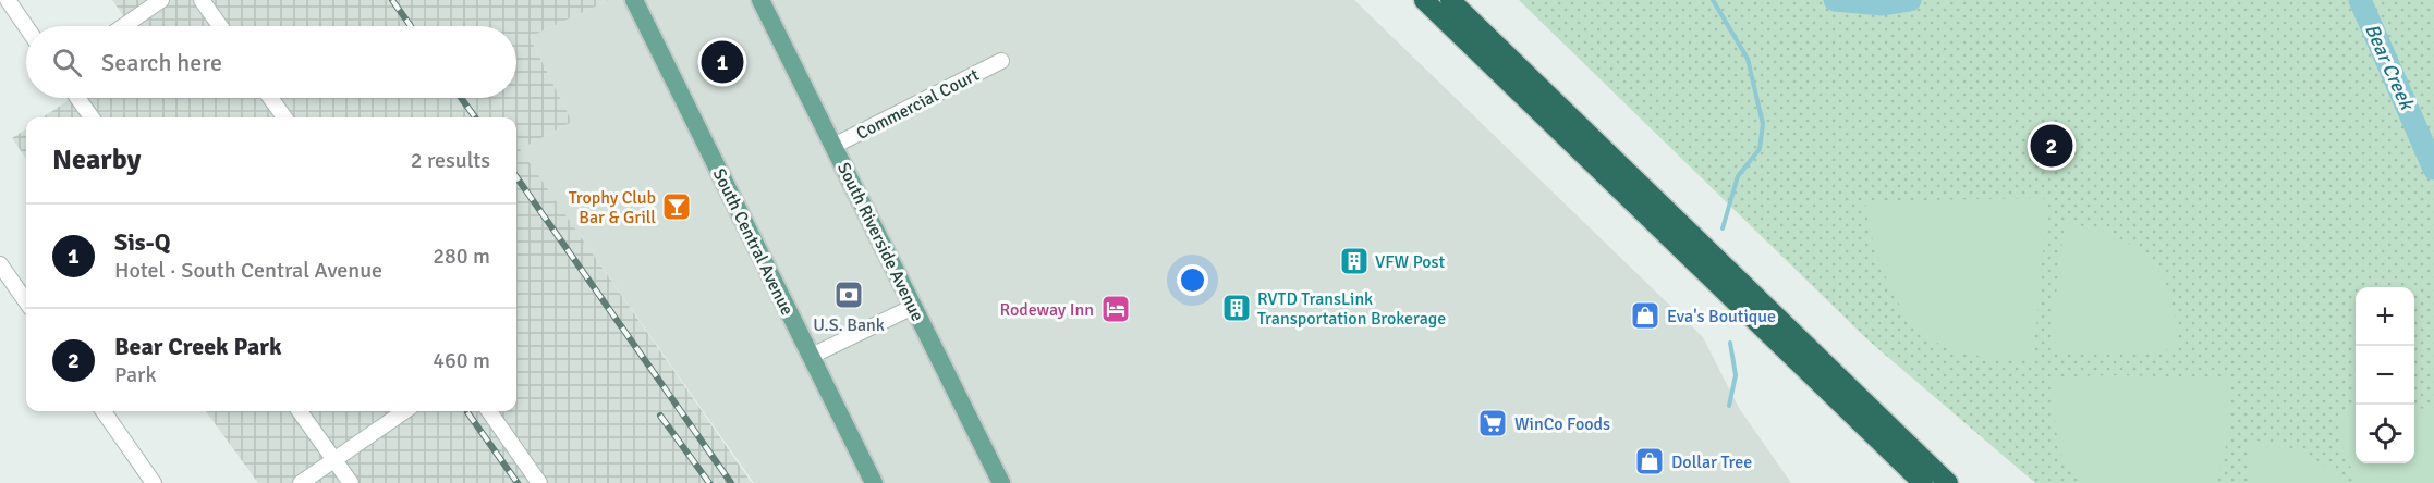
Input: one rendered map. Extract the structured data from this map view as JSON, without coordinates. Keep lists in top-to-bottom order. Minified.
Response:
{"streets":{"main road":["South Central Avenue","South Riverside Avenue"],"street":["Commercial Court"]},"crossings":[["Commercial Court","South Riverside Avenue"]],"water":["Bear Creek"],"places":{"bar":["Trophy Club Bar & Grill"],"building":["VFW Post","RVTD TransLink Transportation Brokerage"],"bank":["U.S. Bank"],"hotel":["Rodeway Inn"],"shop":["Eva's Boutique","Dollar Tree"],"supermarket":["WinCo Foods"]},"page":{"search":"Search here","pins":["1","2"],"heading":["Nearby","2 results"],"list":[{"mark":"1","name":"Sis-Q","note":"Hotel · South Central Avenue","value":"280 m"},{"mark":"2","name":"Bear Creek Park","note":"Park","value":"460 m"}],"map_buttons":["+","−"]}}
